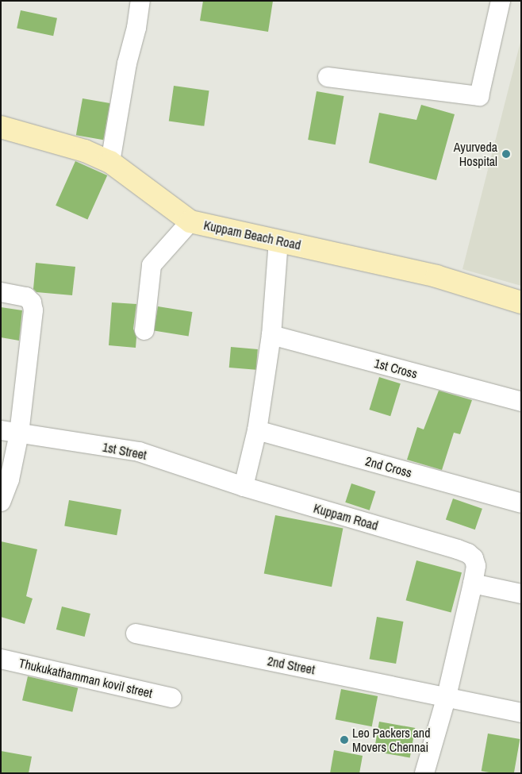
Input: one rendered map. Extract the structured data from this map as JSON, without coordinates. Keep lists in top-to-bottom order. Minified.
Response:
{"streets":{"street":["Kuppam Beach Road","1st Cross","1st Street","2nd Cross","Kuppam Road","2nd Street","Thukukathamman kovil street"]},"crossings":[["1st Street","Kuppam Road"],["Kuppam Road","2nd Street"]],"places":["Ayurveda Hospital","Leo Packers and Movers Chennai"]}
